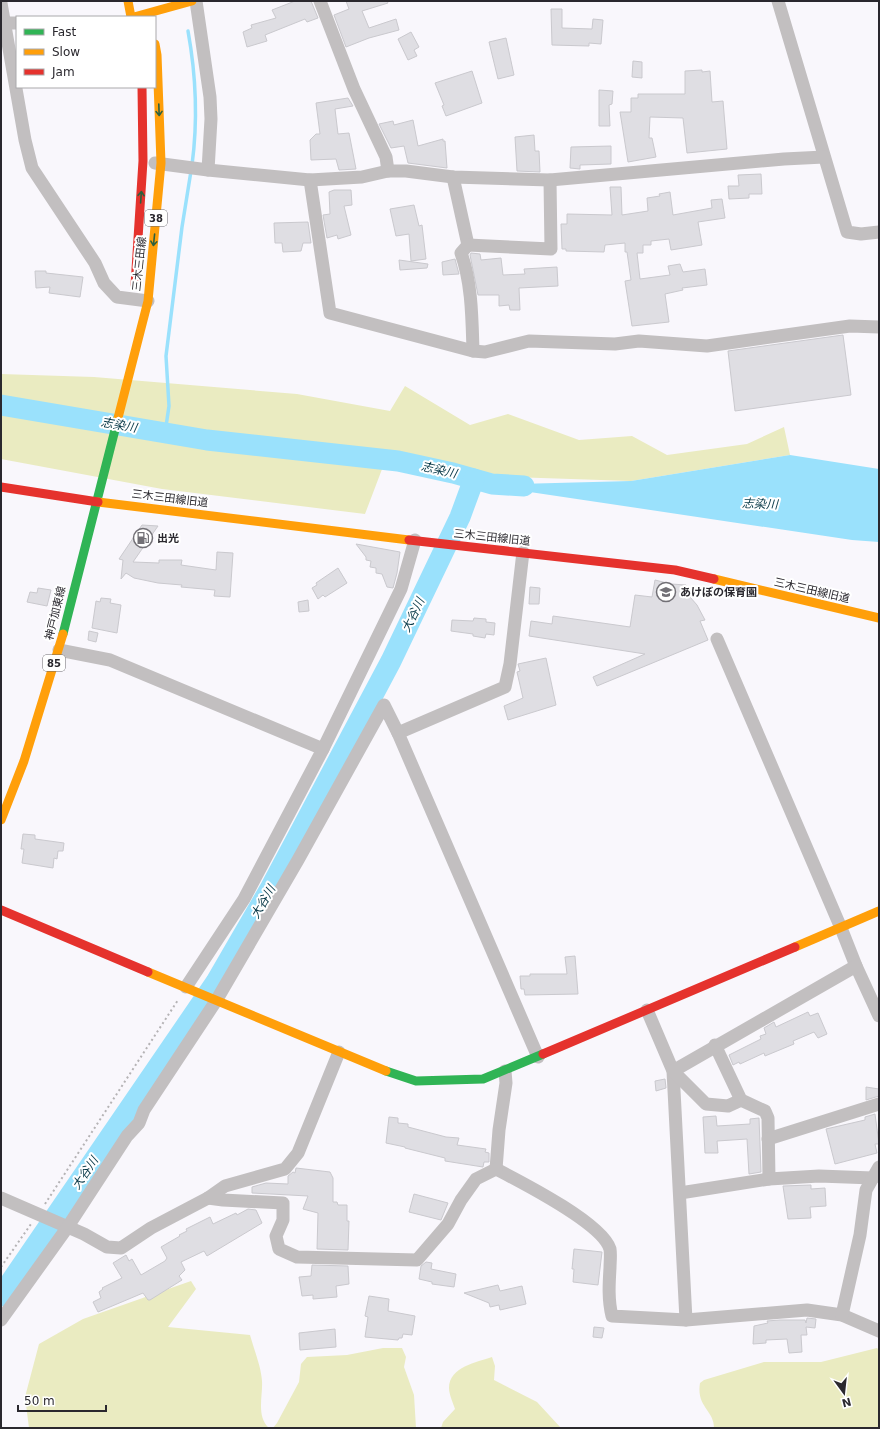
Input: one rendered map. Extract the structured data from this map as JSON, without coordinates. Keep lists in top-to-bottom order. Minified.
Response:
{"streets":{"street":["38","三木三田線","三木三田線旧道","神戸加東線","85"]},"crossings":[["三木三田線","三木三田線旧道"],["三木三田線","神戸加東線"],["三木三田線旧道","神戸加東線"]],"water":["志染川","大谷川"],"places":{"fuel station":["出光"],"school or university":["あけぼの保育園"]},"legend":["Fast","Slow","Jam"],"scale_bar":"50 m","north":"bottom"}
